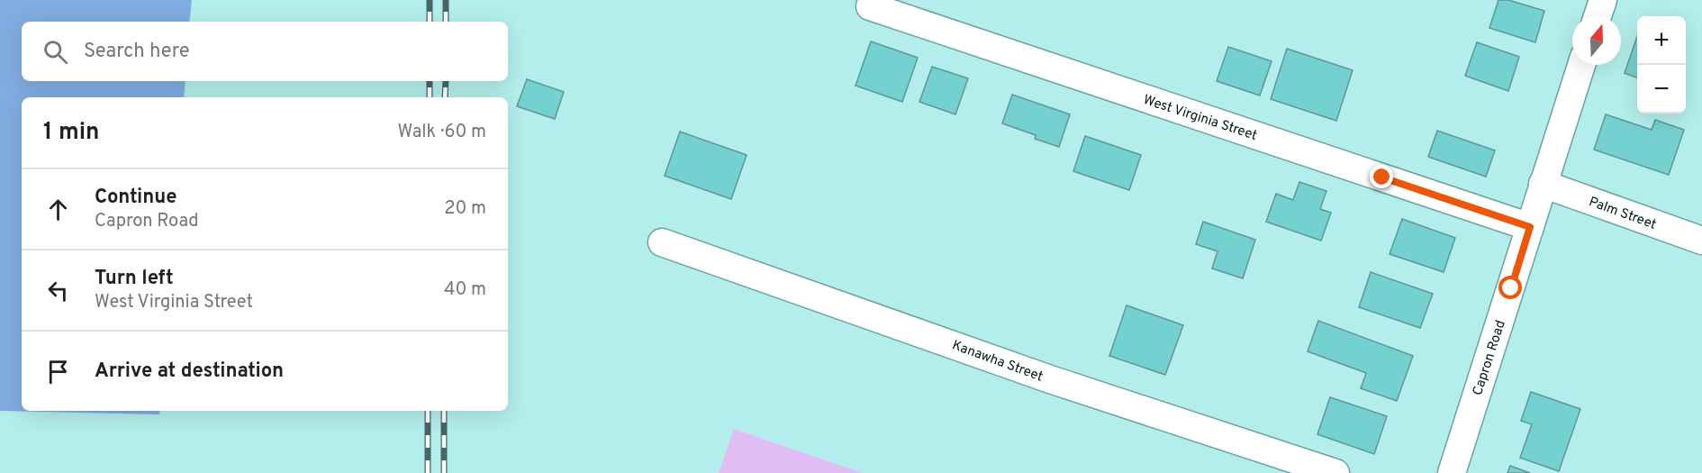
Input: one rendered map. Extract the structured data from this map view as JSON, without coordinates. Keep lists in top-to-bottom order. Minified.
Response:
{"streets":{"street":["West Virginia Street","Palm Street","Capron Road","Kanawha Street"]},"crossings":[["West Virginia Street","Capron Road"],["Palm Street","Capron Road"]],"north":"top","page":{"map_buttons":["+","−"],"search":"Search here","heading":["1 min","Walk · 60 m"],"list":[["Continue","Capron Road","20 m"],["Turn left","West Virginia Street","40 m"],"Arrive at destination"]}}
